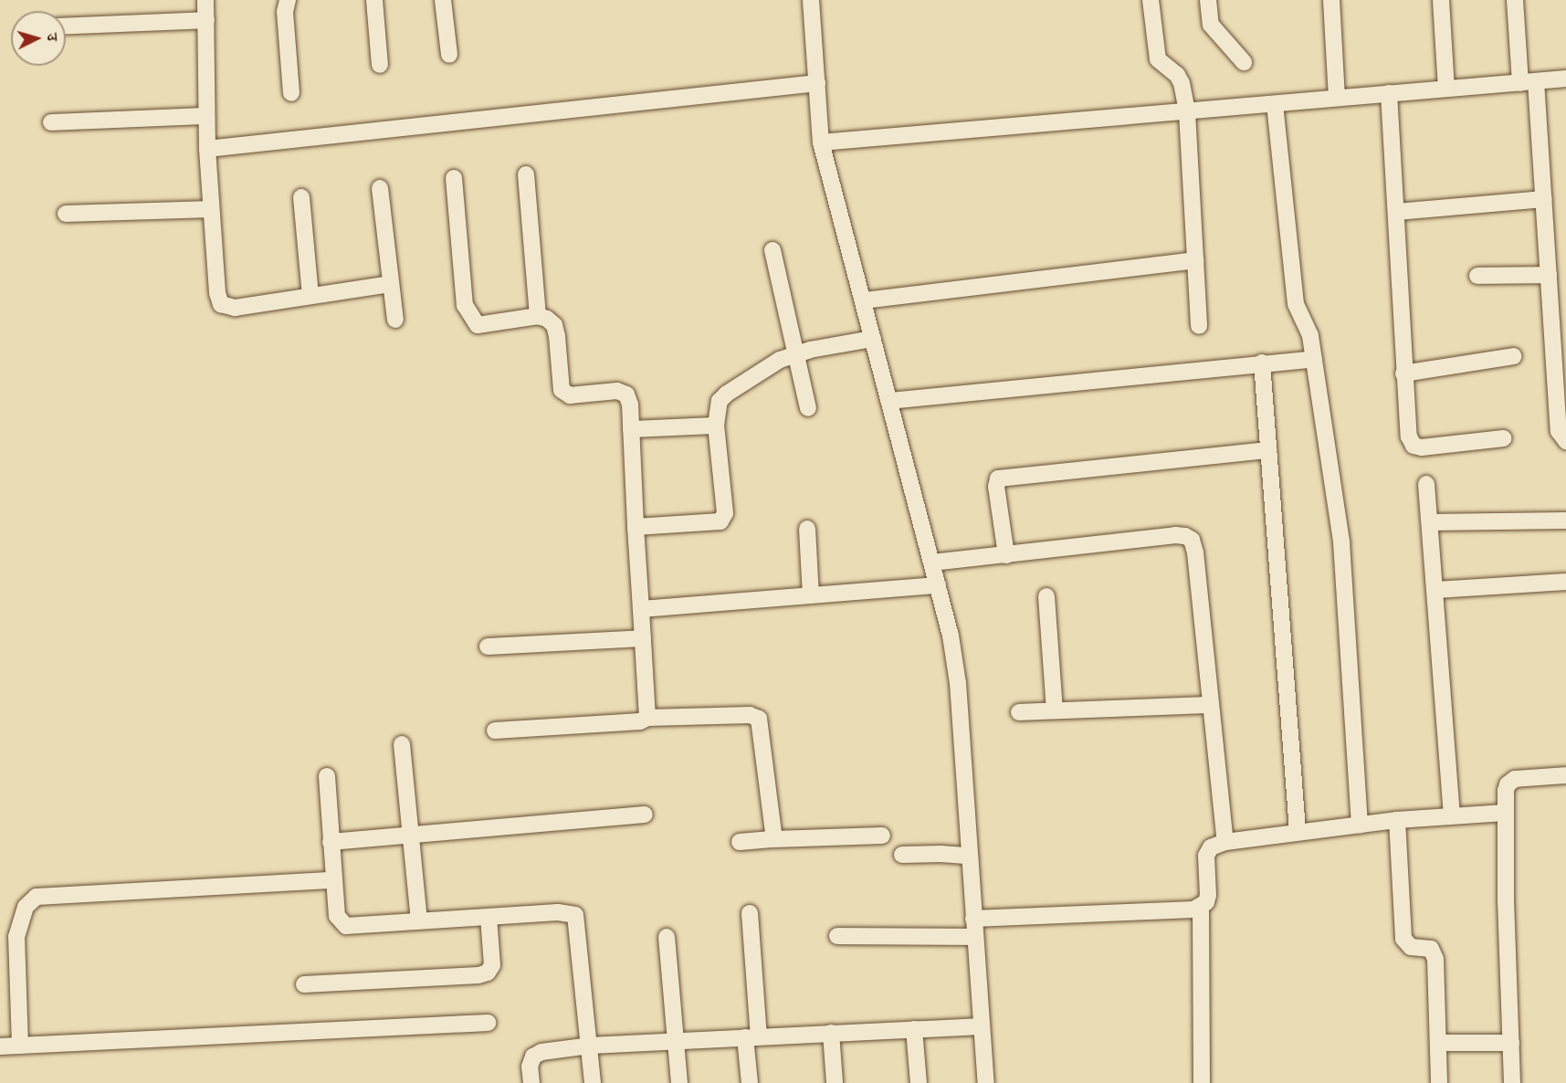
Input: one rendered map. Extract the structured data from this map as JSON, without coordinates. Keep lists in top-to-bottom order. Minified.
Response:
{"north":"right"}
